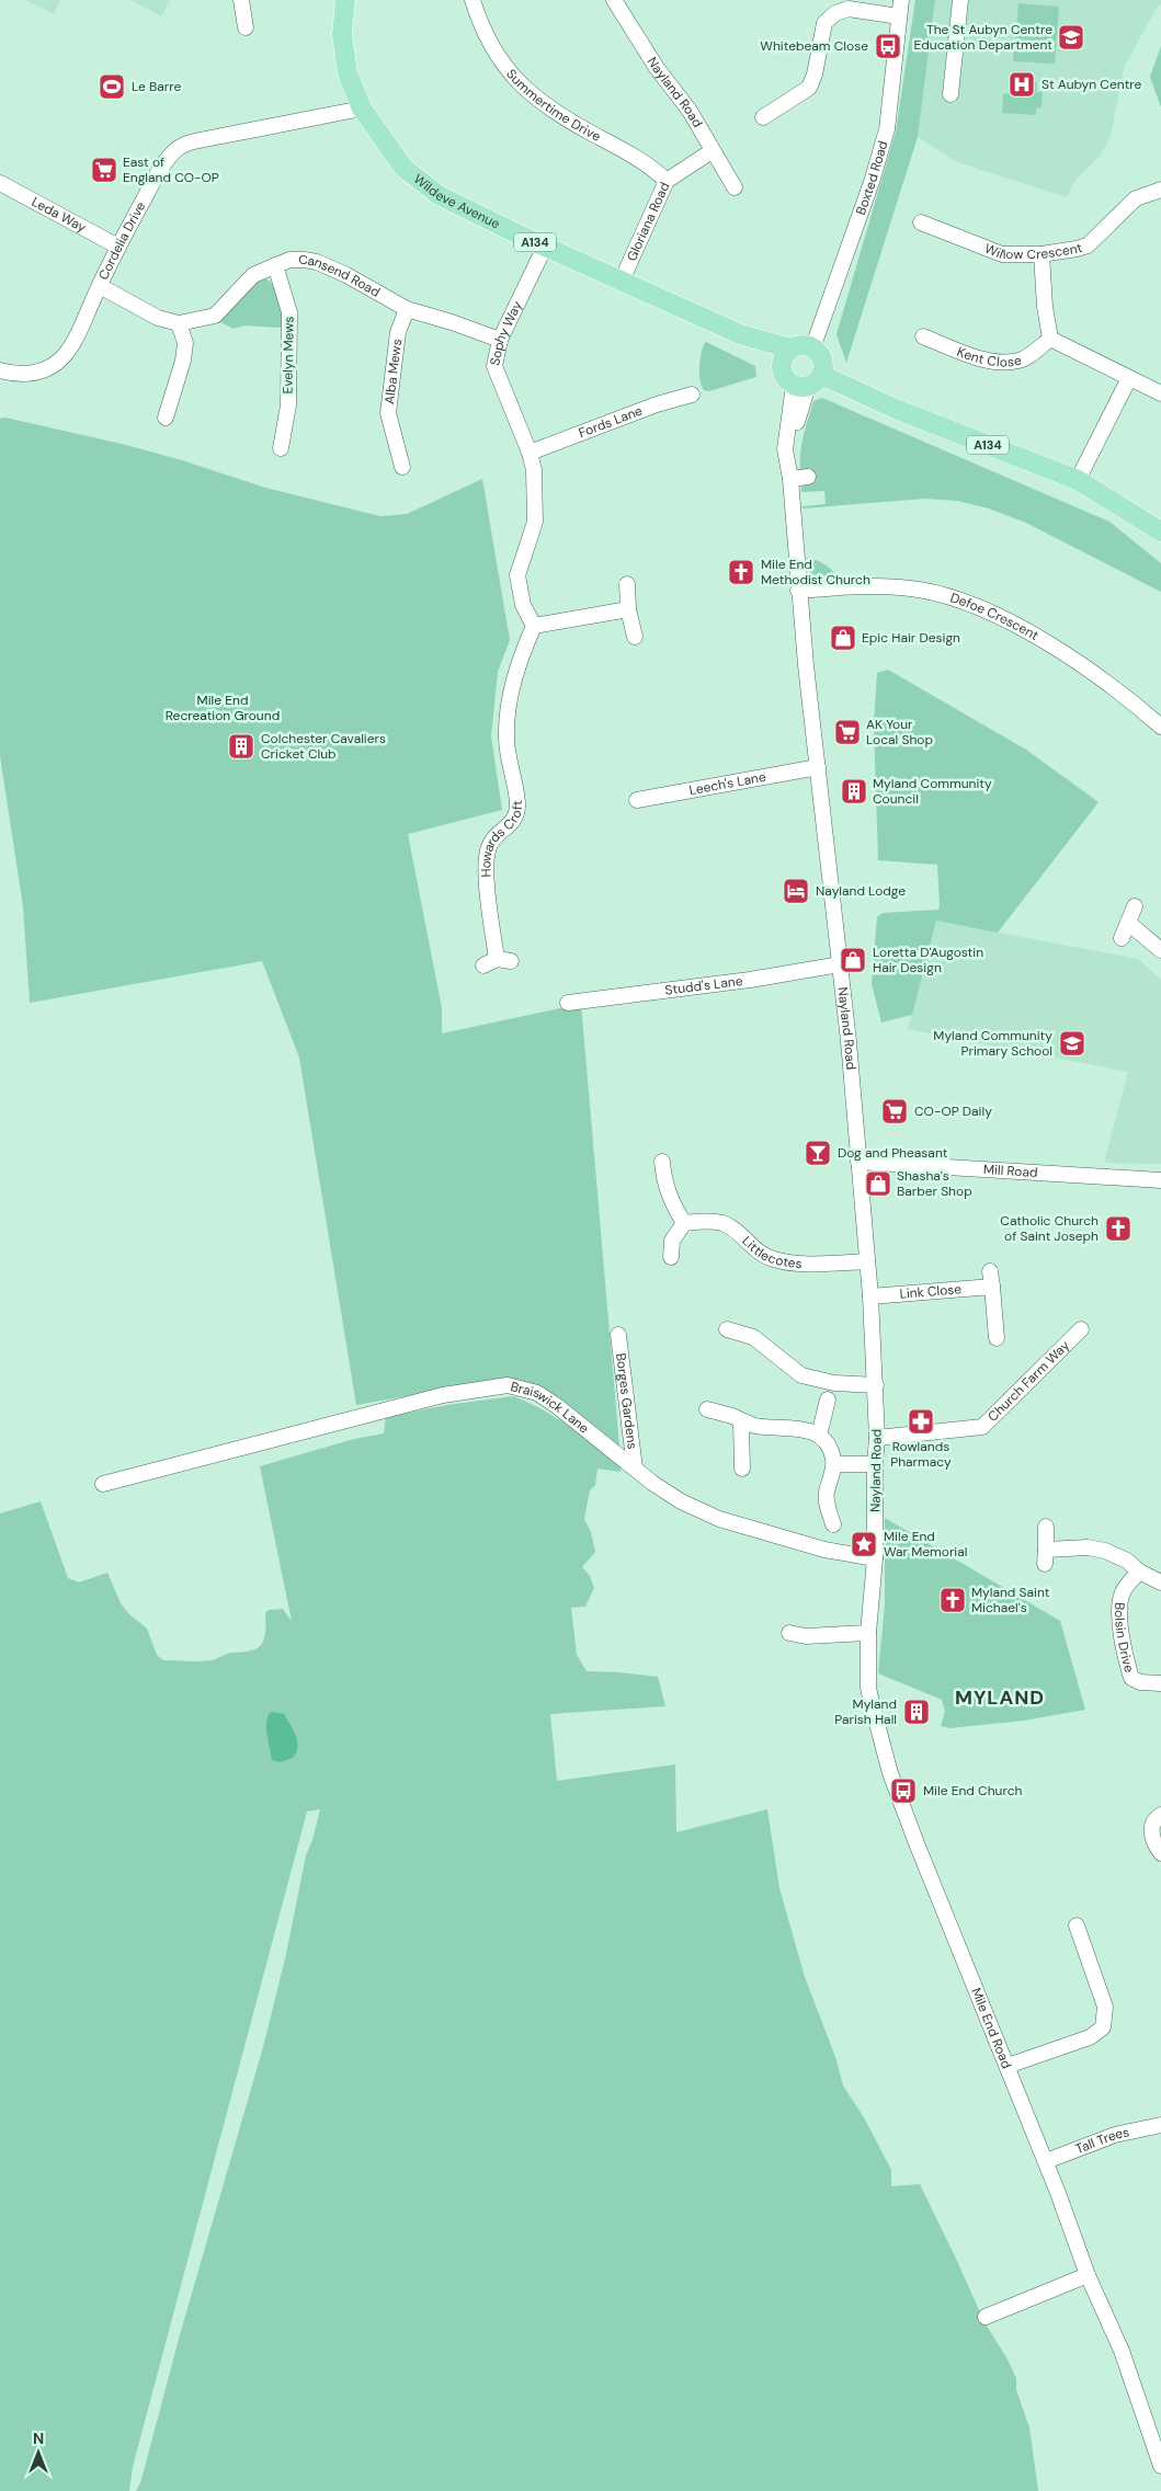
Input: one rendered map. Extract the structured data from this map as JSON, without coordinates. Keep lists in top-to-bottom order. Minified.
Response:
{"streets":{"main road":["Wildeve Avenue","A134"],"street":["Nayland Road","Summertime Drive","Boxted Road","Leda Way","Gloriana Road","Cordelia Drive","Willow Crescent","Cansend Road","Sophy Way","Kent Close","Evelyn Mews","Alba Mews","Fords Lane","Defoe Crescent","Leech's Lane","Howards Croft","Studd's Lane","Mill Road","Littlecotes","Link Close","Church Farm Way","Borges Gardens","Braiswick Lane","Bolsin Drive","Mile End Road","Tall Trees"]},"crossings":[["Nayland Road","Wildeve Avenue"],["Nayland Road","Gloriana Road"],["Nayland Road","A134"],["Nayland Road","Defoe Crescent"],["Nayland Road","Leech's Lane"],["Nayland Road","Studd's Lane"],["Nayland Road","Mill Road"],["Nayland Road","Littlecotes"],["Nayland Road","Link Close"],["Nayland Road","Church Farm Way"],["Nayland Road","Braiswick Lane"],["Nayland Road","Mile End Road"],["Summertime Drive","Gloriana Road"],["Boxted Road","Wildeve Avenue"],["Wildeve Avenue","Gloriana Road"],["Wildeve Avenue","Cordelia Drive"],["Wildeve Avenue","A134"],["Wildeve Avenue","Sophy Way"],["Leda Way","Cordelia Drive"],["Cordelia Drive","Cansend Road"],["Cansend Road","Sophy Way"],["Cansend Road","Evelyn Mews"],["Cansend Road","Alba Mews"],["Sophy Way","Fords Lane"],["Borges Gardens","Braiswick Lane"],["Mile End Road","Tall Trees"]],"districts":["MYLAND"],"parks":["Mile End Recreation Ground"],"places":{"school or university":["The St Aubyn Centre Education Department","Myland Community Primary School"],"bus stop":["Whitebeam Close","Mile End Church"],"hospital":["St Aubyn Centre"],"sports":["Le Barre"],"supermarket":["East of England CO-OP","AK Your Local Shop","CO-OP Daily"],"church":["Mile End Methodist Church","Catholic Church of Saint Joseph","Myland Saint Michael's"],"shop":["Epic Hair Design","Loretta D'Augostin Hair Design","Shasha's Barber Shop"],"building":["Colchester Cavaliers Cricket Club","Myland Community Council","Myland Parish Hall"],"hotel":["Nayland Lodge"],"bar":["Dog and Pheasant"],"pharmacy":["Rowlands Pharmacy"],"place":["Mile End War Memorial"]},"north":"top"}
